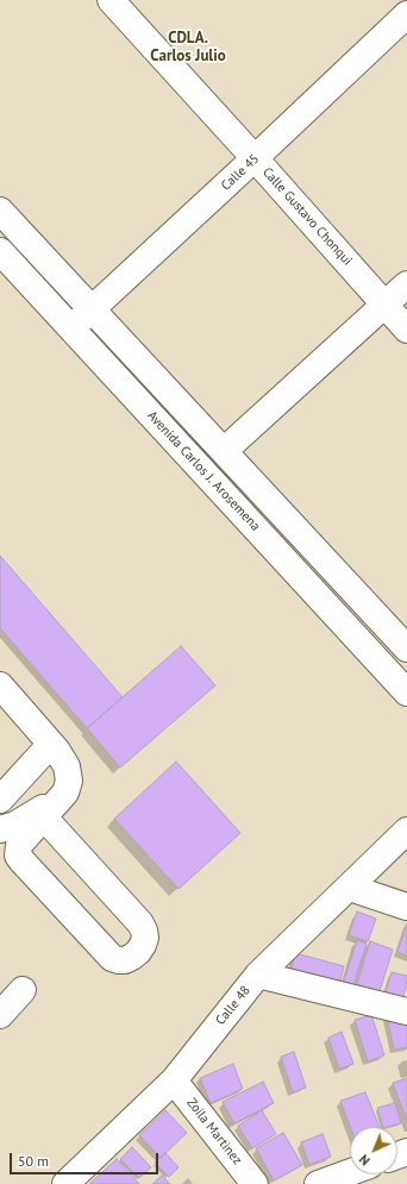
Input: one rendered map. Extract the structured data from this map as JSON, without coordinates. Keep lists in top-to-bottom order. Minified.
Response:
{"streets":{"street":["Calle 45","Calle Gustavo Chonqui","Avenida Carlos J. Arosemena","Calle 48","Zoila Martinez"]},"crossings":[["Calle 45","Calle Gustavo Chonqui"],["Calle 45","Avenida Carlos J. Arosemena"],["Calle 48","Zoila Martinez"]],"districts":["CDLA. Carlos Julio"],"scale_bar":"50 m","north":"bottom left"}
